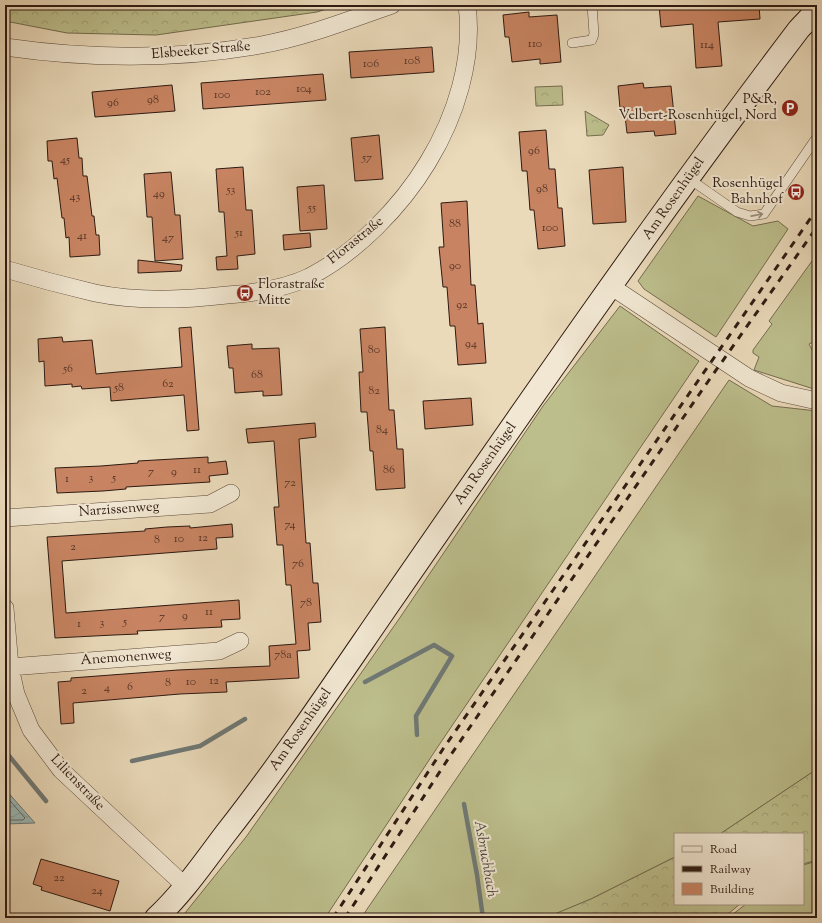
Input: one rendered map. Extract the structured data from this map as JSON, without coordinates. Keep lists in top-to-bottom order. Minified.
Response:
{"streets":{"street":["Elsbeeker Straße","Am Rosenhügel","Florastraße","Narzissenweg","Anemonenweg","Lilienstraße"]},"crossings":[["Am Rosenhügel","Lilienstraße"],["Anemonenweg","Lilienstraße"]],"water":["Asbruchbach"],"places":{"parking":["P&R, Velbert-Rosenhügel, Nord"],"bus stop":["Rosenhügel Bahnhof","Florastraße Mitte"]},"house_numbers":["110","114","108","106","104","102","100","98","96","96","57","45","98","53","49","43","55","88","100","51","41","47","90","92","94","80","56","68","62","58","82","84","11","86","7","9","3","5","1","72","74","12","10","8","2","76","78","11","9","7","5","3","1","78a","12","10","8","6","4","2","22","24"],"legend":["Road","Railway","Building"]}
